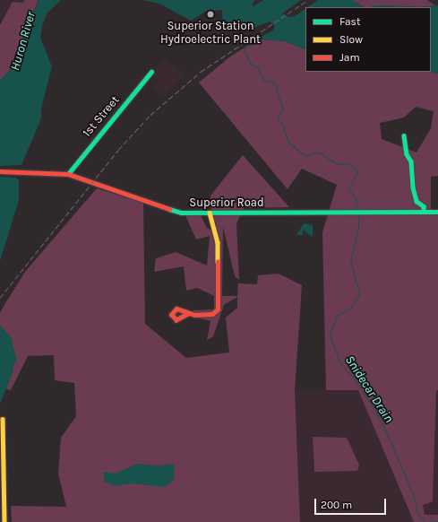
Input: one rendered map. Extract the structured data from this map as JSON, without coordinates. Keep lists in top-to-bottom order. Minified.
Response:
{"streets":{"street":["1st Street","Superior Road"]},"crossings":[["1st Street","Superior Road"]],"water":["Huron River","Snidecar Drain"],"places":["Superior Station Hydroelectric Plant"],"legend":["Fast","Slow","Jam"],"scale_bar":"200 m"}
